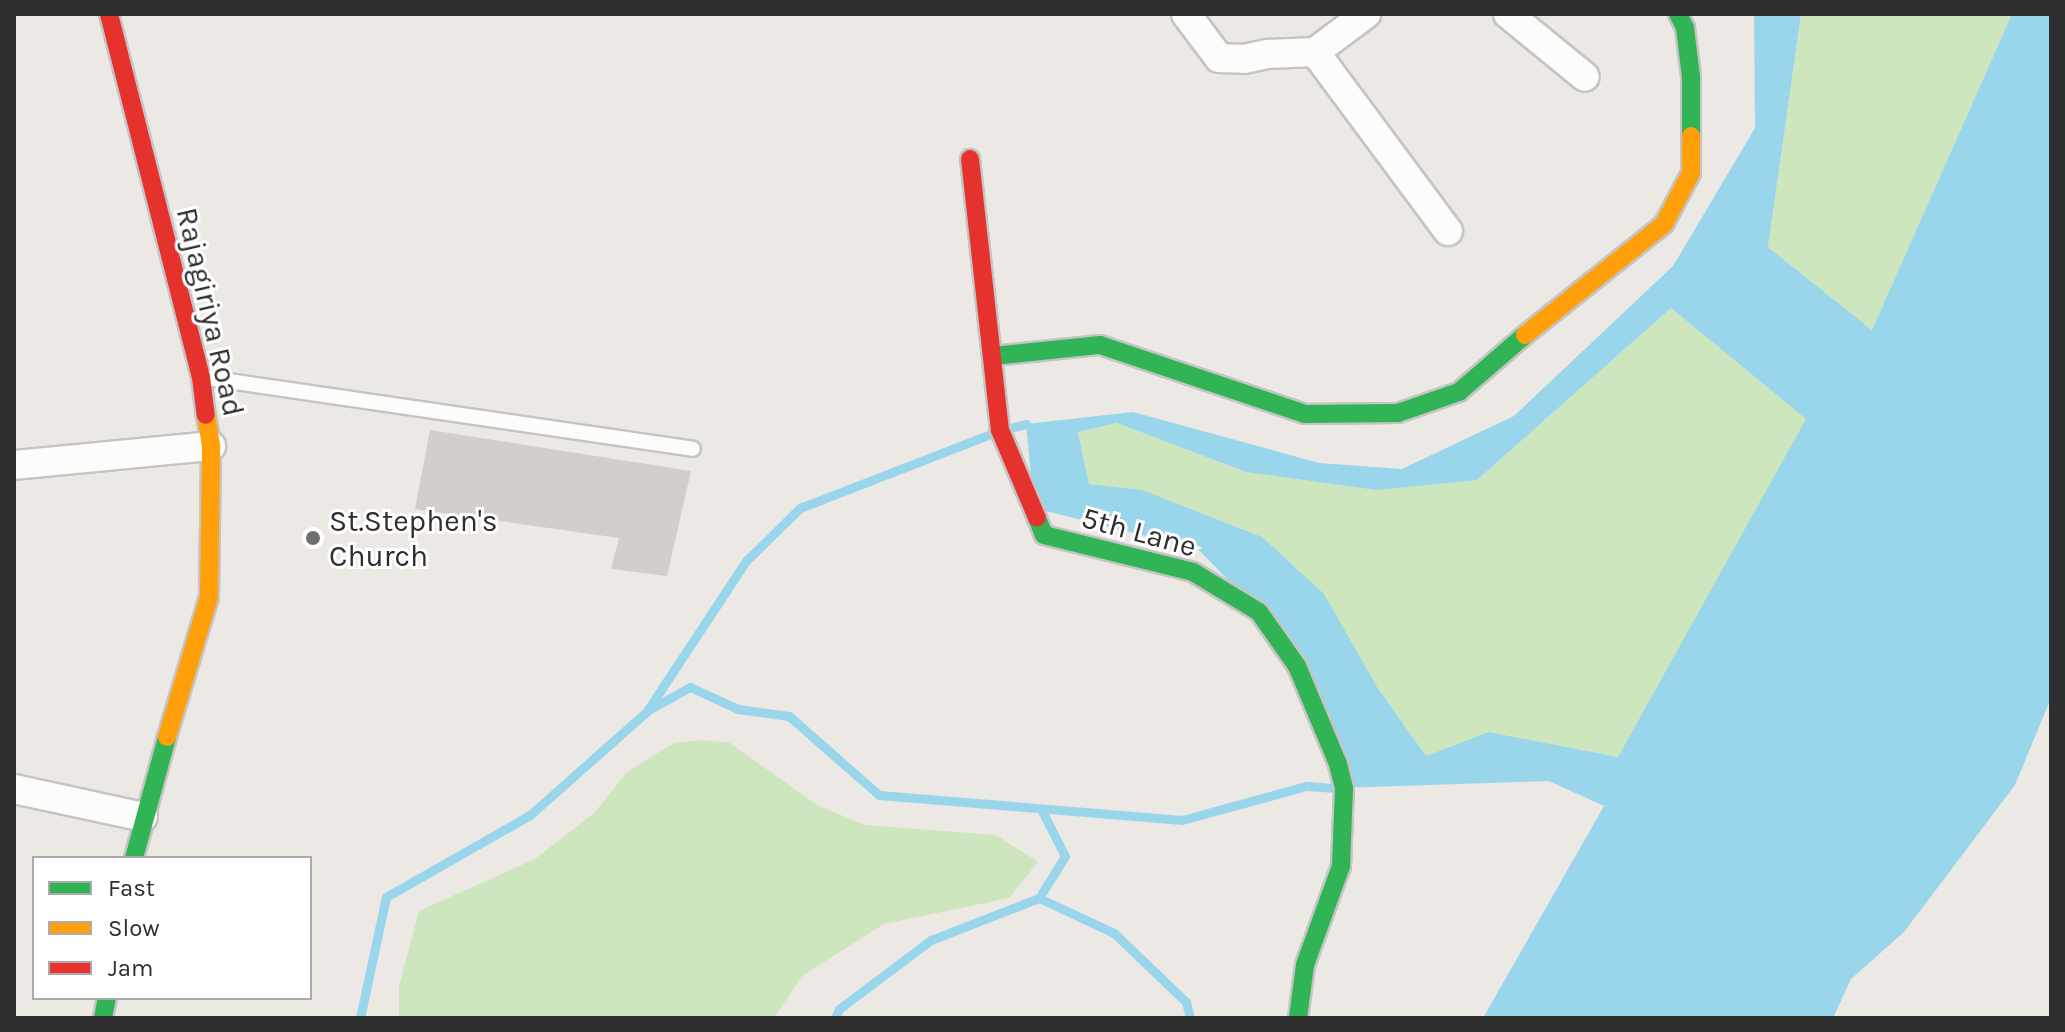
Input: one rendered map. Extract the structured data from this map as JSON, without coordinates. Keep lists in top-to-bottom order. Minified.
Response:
{"streets":{"street":["Rajagiriya Road","5th Lane"]},"places":["St.Stephen's Church"],"legend":["Fast","Slow","Jam"]}
